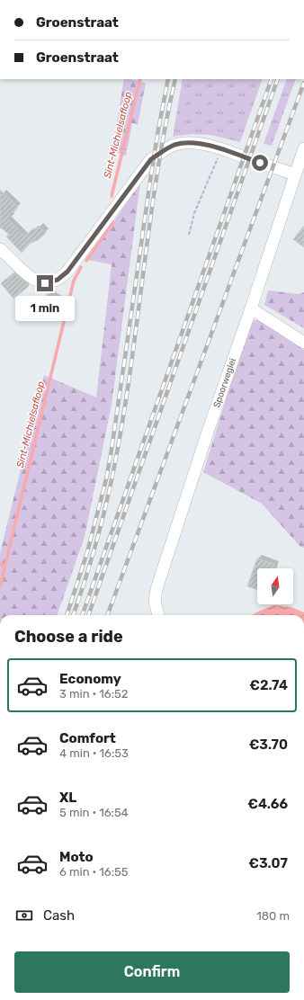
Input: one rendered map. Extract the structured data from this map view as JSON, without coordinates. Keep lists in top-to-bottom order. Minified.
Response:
{"streets":{"street":["Spoorweglei"]},"water":["Sint-Michielsafloop"],"north":"top","page":{"banner":["Groenstraat","Groenstraat"],"bubble":"1 min","heading":"Choose a ride","list":[{"name":"Economy","note":"3 min · 16:52","value":"€2.74"},{"name":"Comfort","note":"4 min · 16:53","value":"€3.70"},{"name":"XL","note":"5 min · 16:54","value":"€4.66"},{"name":"Moto","note":"6 min · 16:55","value":"€3.07"}],"pay":["Cash","180 m"],"buttons":"Confirm"}}
